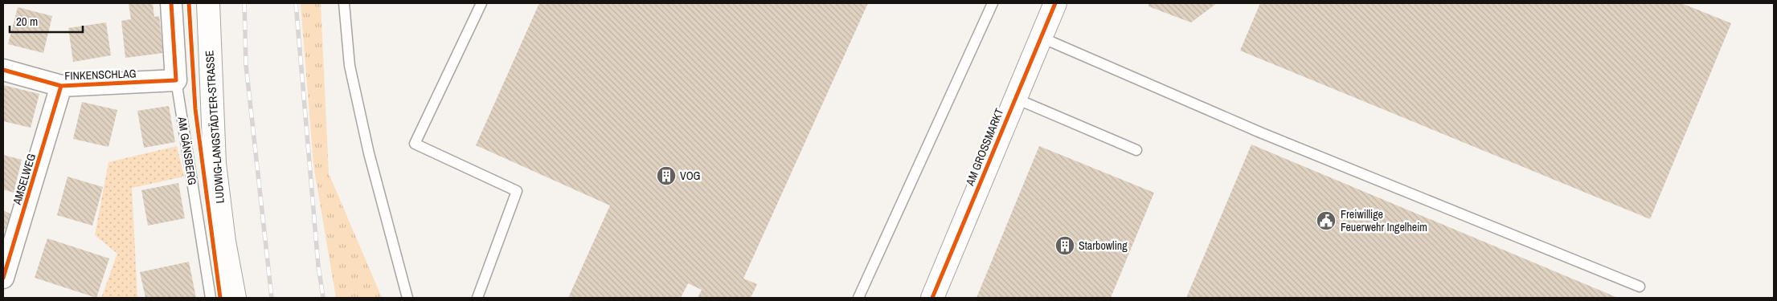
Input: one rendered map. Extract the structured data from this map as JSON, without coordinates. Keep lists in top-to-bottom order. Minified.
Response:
{"streets":{"main road":["LUDWIG-LANGSTÄDTER-STRASSE","AM GROSSMARKT"],"street":["FINKENSCHLAG","AM GÄNSBERG","AMSELWEG"]},"crossings":[["FINKENSCHLAG","AM GÄNSBERG"],["FINKENSCHLAG","AMSELWEG"]],"places":{"building":["VOG","Starbowling"],"public building":["Freiwillige Feuerwehr Ingelheim"]},"scale_bar":"20 m"}
